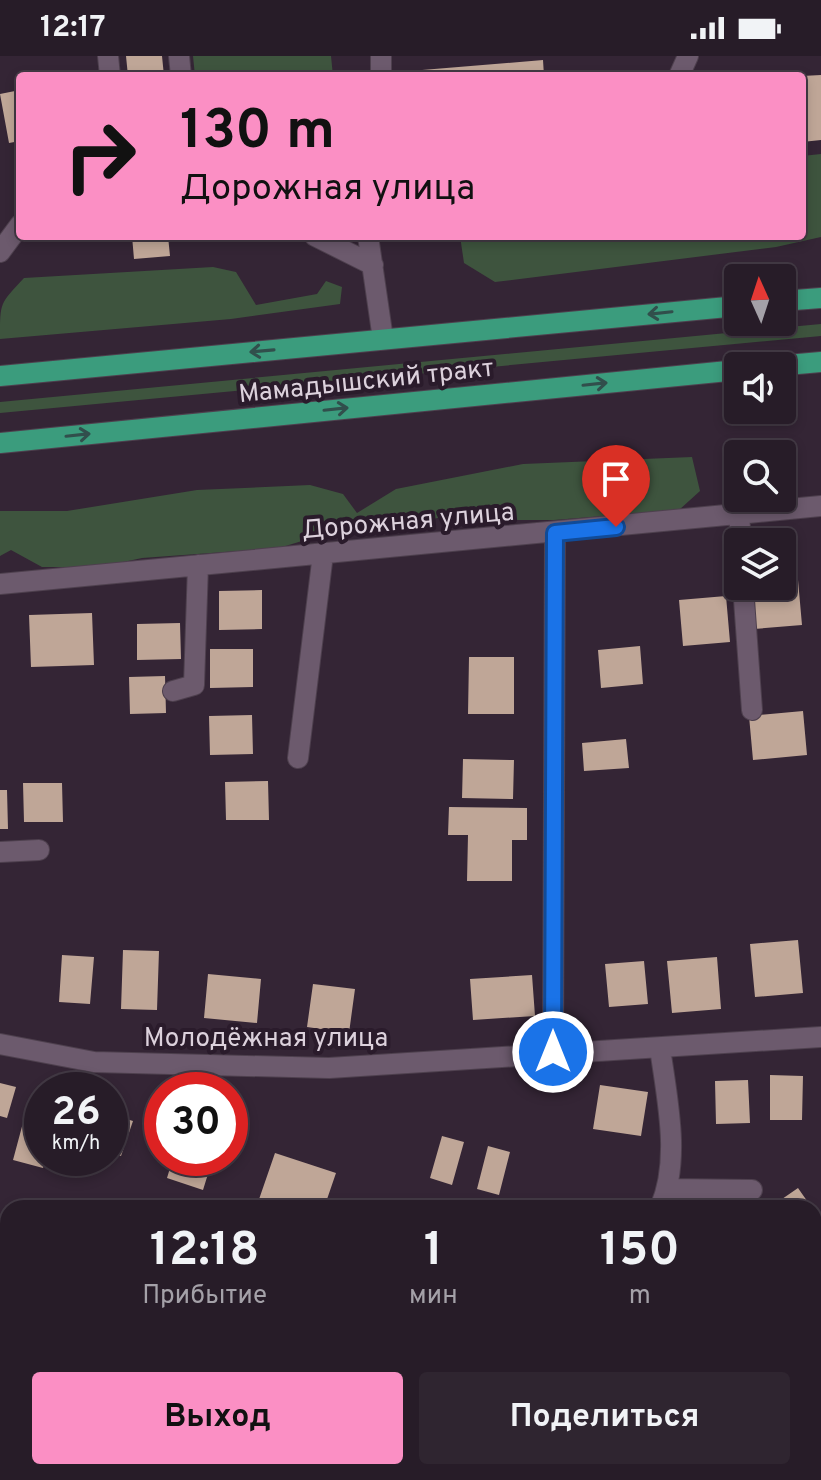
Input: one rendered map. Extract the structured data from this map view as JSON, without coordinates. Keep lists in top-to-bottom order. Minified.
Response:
{"streets":{"main road":["Мамадышский тракт"],"street":["Дорожная улица","Молодёжная улица"]},"north":"top","page":{"status":"12:17","turn":["130 m","Дорожная улица"],"speed":"26 km/h","limit":"30","eta":["12:18","Прибытие","1","мин","150","m"],"buttons":["Выход","Поделиться"]}}
